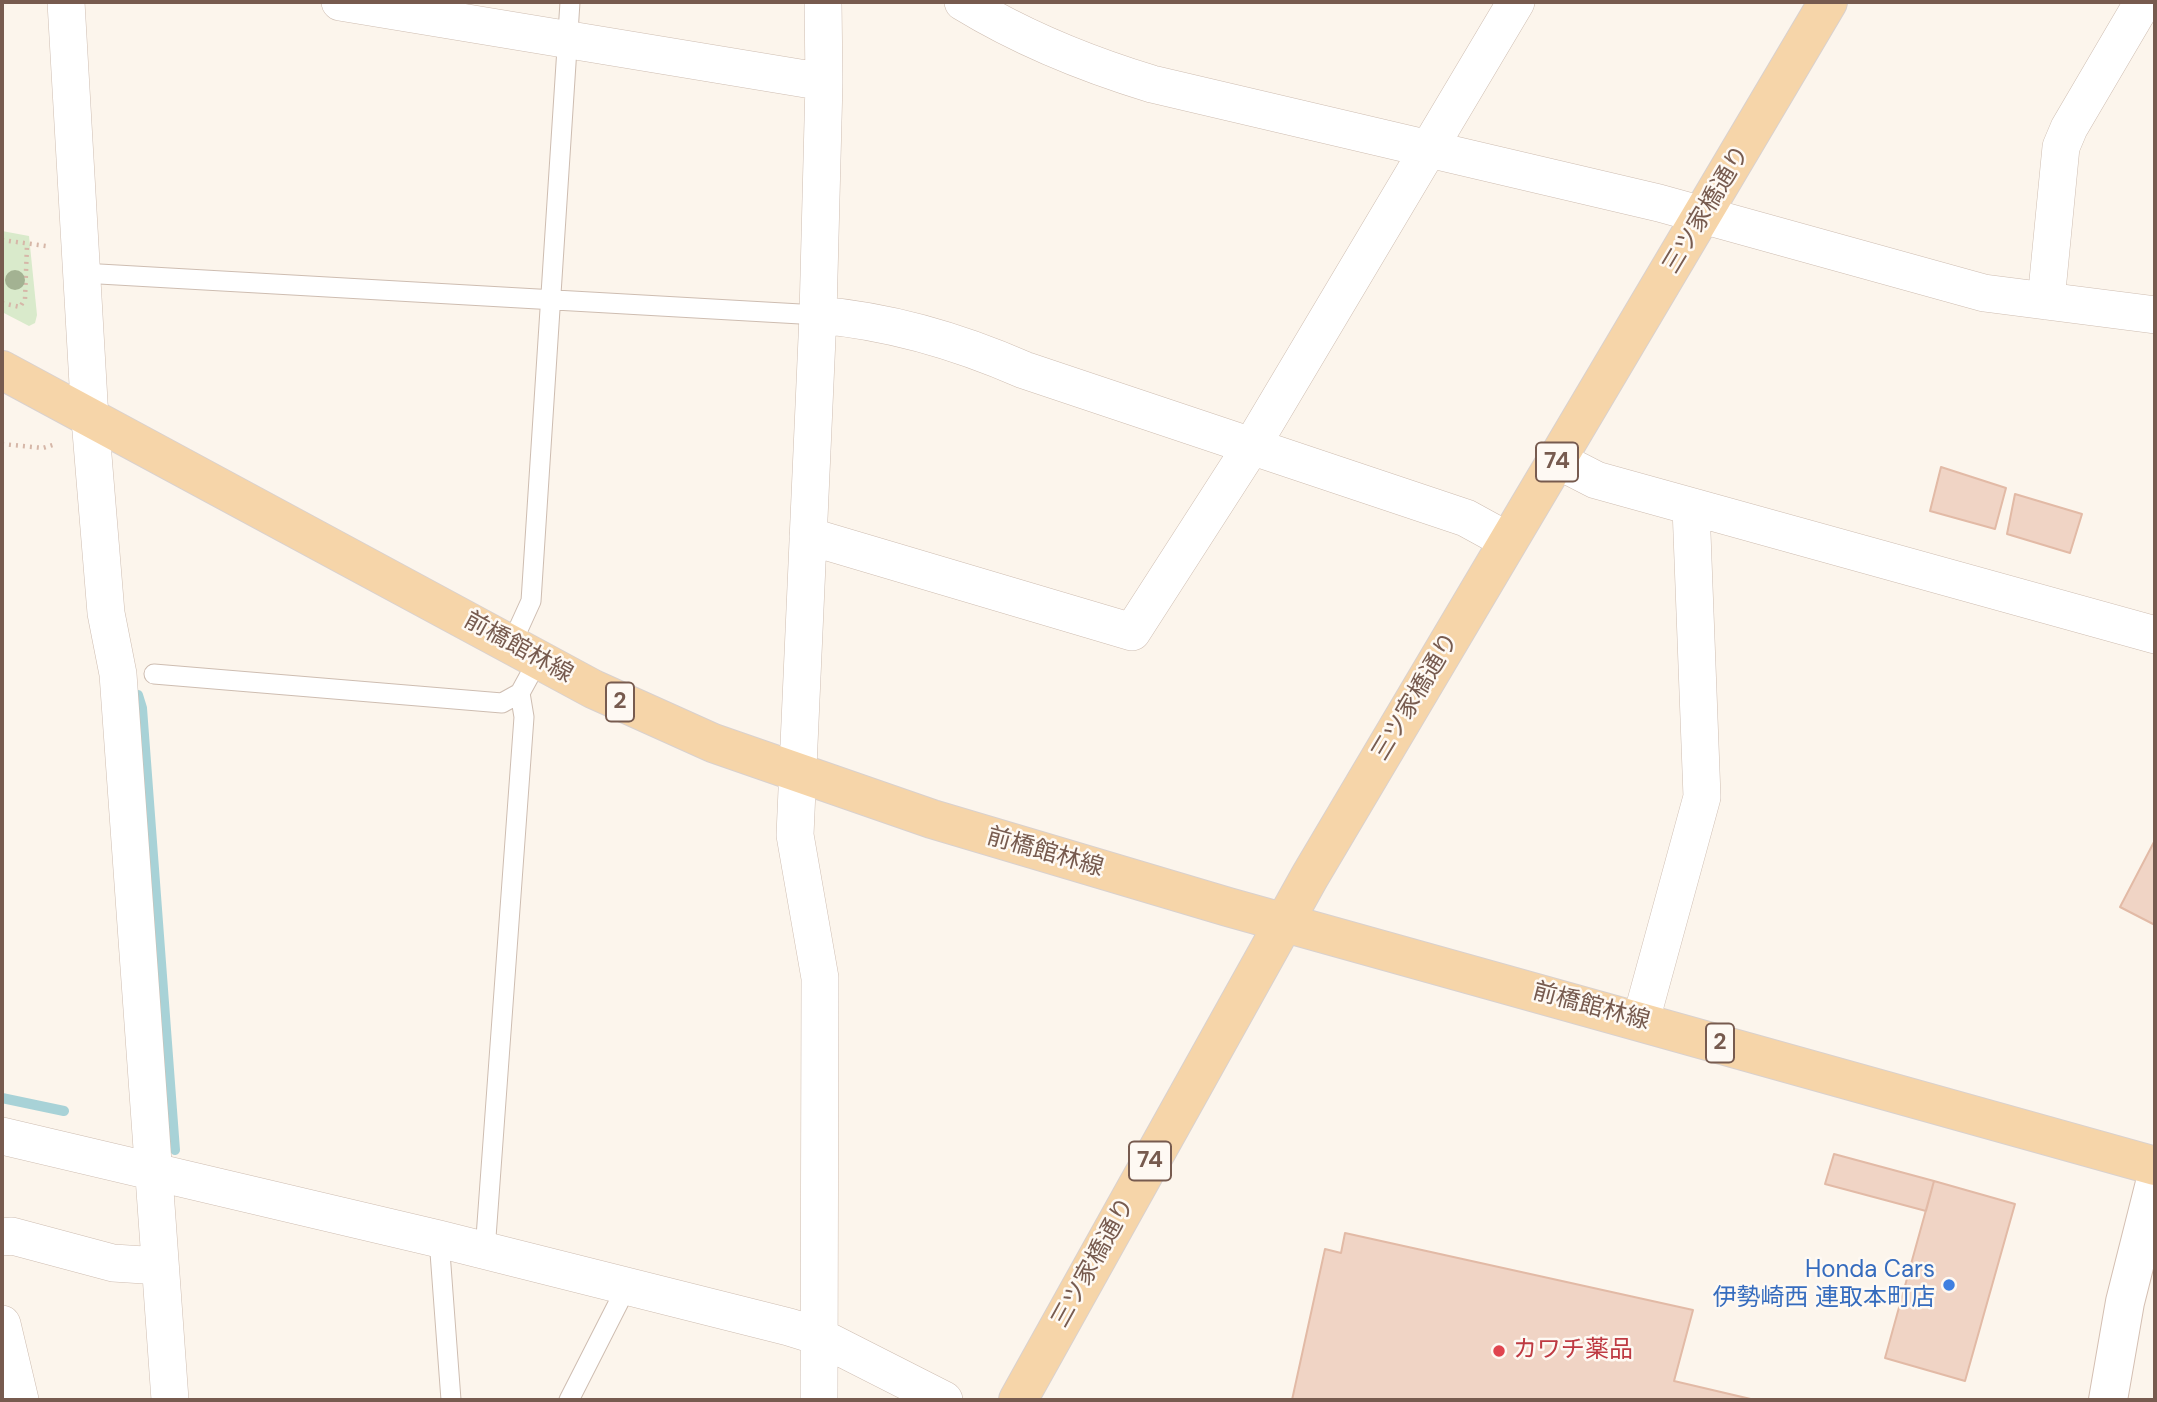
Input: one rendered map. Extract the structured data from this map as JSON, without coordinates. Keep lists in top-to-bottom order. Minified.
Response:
{"streets":{"main road":["三ツ家橋通り","74","前橋館林線","2"]},"crossings":[["三ツ家橋通り","前橋館林線"]],"places":["Honda Cars 伊勢崎西 連取本町店","カワチ薬品"]}
